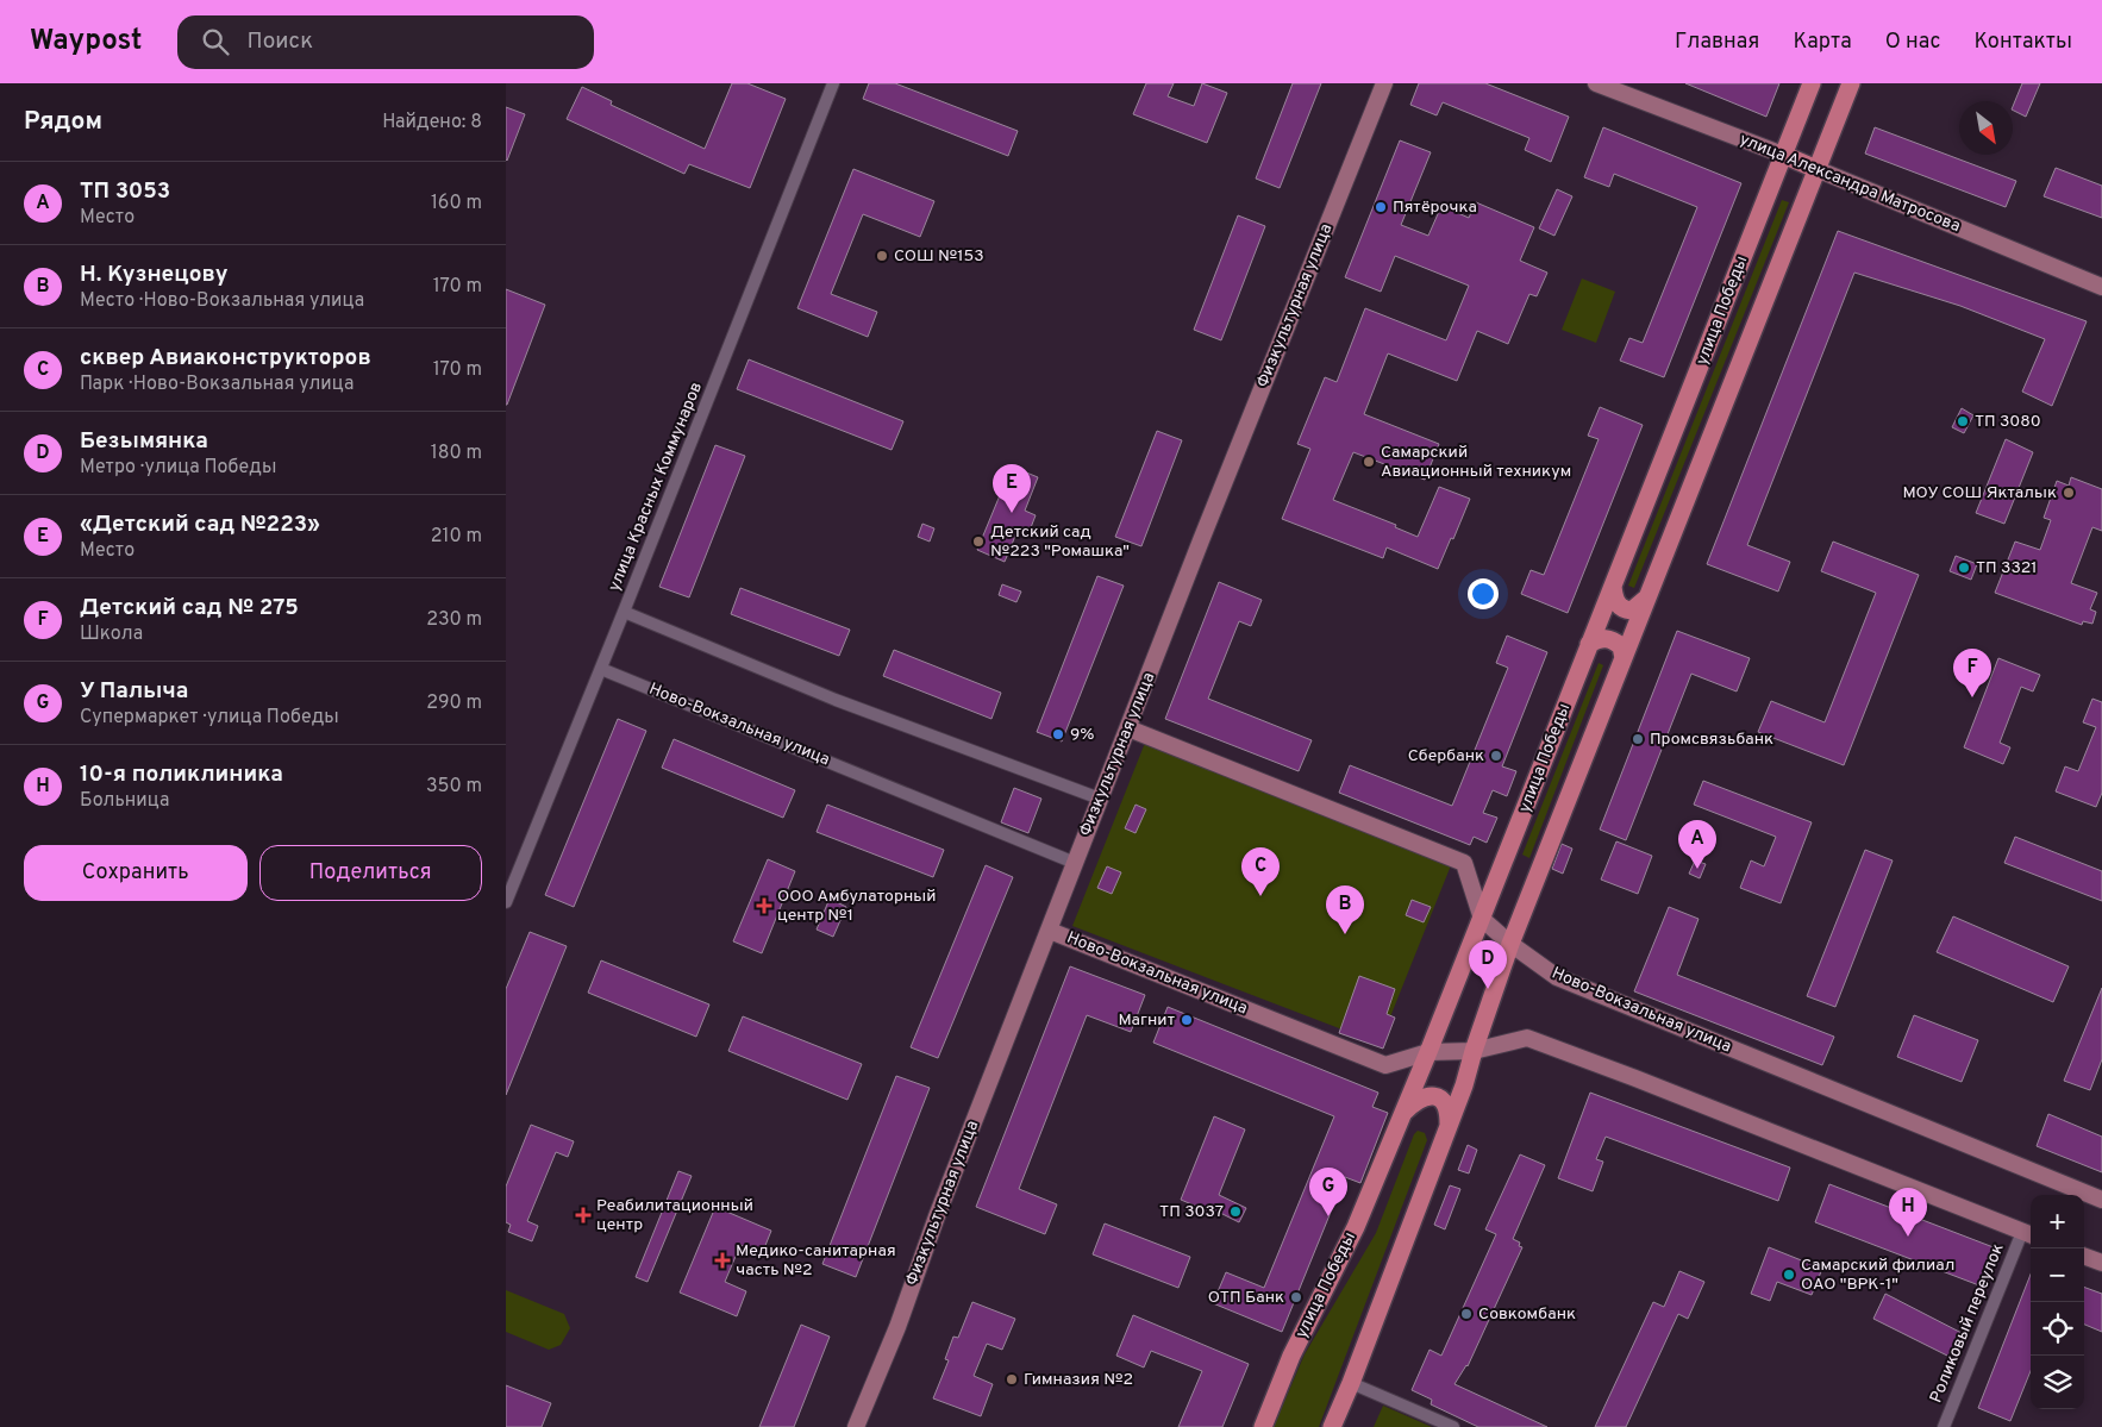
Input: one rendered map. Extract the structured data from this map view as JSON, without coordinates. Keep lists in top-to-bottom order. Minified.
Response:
{"streets":{"main road":["улица Александра Матросова","улица Победы"],"street":["Физкультурная улица","улица Красных Коммунаров","Ново-Вокзальная улица","Роликовый переулок"]},"crossings":[["улица Александра Матросова","улица Победы"],["Физкультурная улица","Ново-Вокзальная улица"],["улица Победы","Ново-Вокзальная улица"],["улица Красных Коммунаров","Ново-Вокзальная улица"],["Ново-Вокзальная улица","Роликовый переулок"]],"places":{"other":["Пятёрочка","СОШ №153","ТП 3080","Самарский Авиационный техникум","МОУ СОШ Якталык","Детский сад №223 \"Ромашка\"","ТП 3321","9%","Промсвязьбанк","Сбербанк","Магнит","ТП 3037","Самарский филиал ОАО \"ВРК-1\"","ОТП Банк","Совкомбанк","Гимназия №2"],"health":["ООО Амбулаторный центр №1","Реабилитационный центр","Медико-санитарная часть №2"]},"north":"bottom right","page":{"header":"Waypost","search":"Поиск","nav":["Главная","Карта","О нас","Контакты"],"heading":["Рядом","Найдено: 8"],"list":[{"mark":"A","name":"ТП 3053","note":"Место","value":"160 m"},{"mark":"B","name":"Н. Кузнецову","note":"Место · Ново-Вокзальная улица","value":"170 m"},{"mark":"C","name":"сквер Авиаконструкторов","note":"Парк · Ново-Вокзальная улица","value":"170 m"},{"mark":"D","name":"Безымянка","note":"Метро · улица Победы","value":"180 m"},{"mark":"E","name":"«Детский сад №223»","note":"Место","value":"210 m"},{"mark":"F","name":"Детский сад № 275","note":"Школа","value":"230 m"},{"mark":"G","name":"У Палыча","note":"Супермаркет · улица Победы","value":"290 m"},{"mark":"H","name":"10-я поликлиника","note":"Больница","value":"350 m"}],"pins":["E","F","A","C","B","D","G","H"],"buttons":["Сохранить","Поделиться"],"map_buttons":["+","−"]}}
